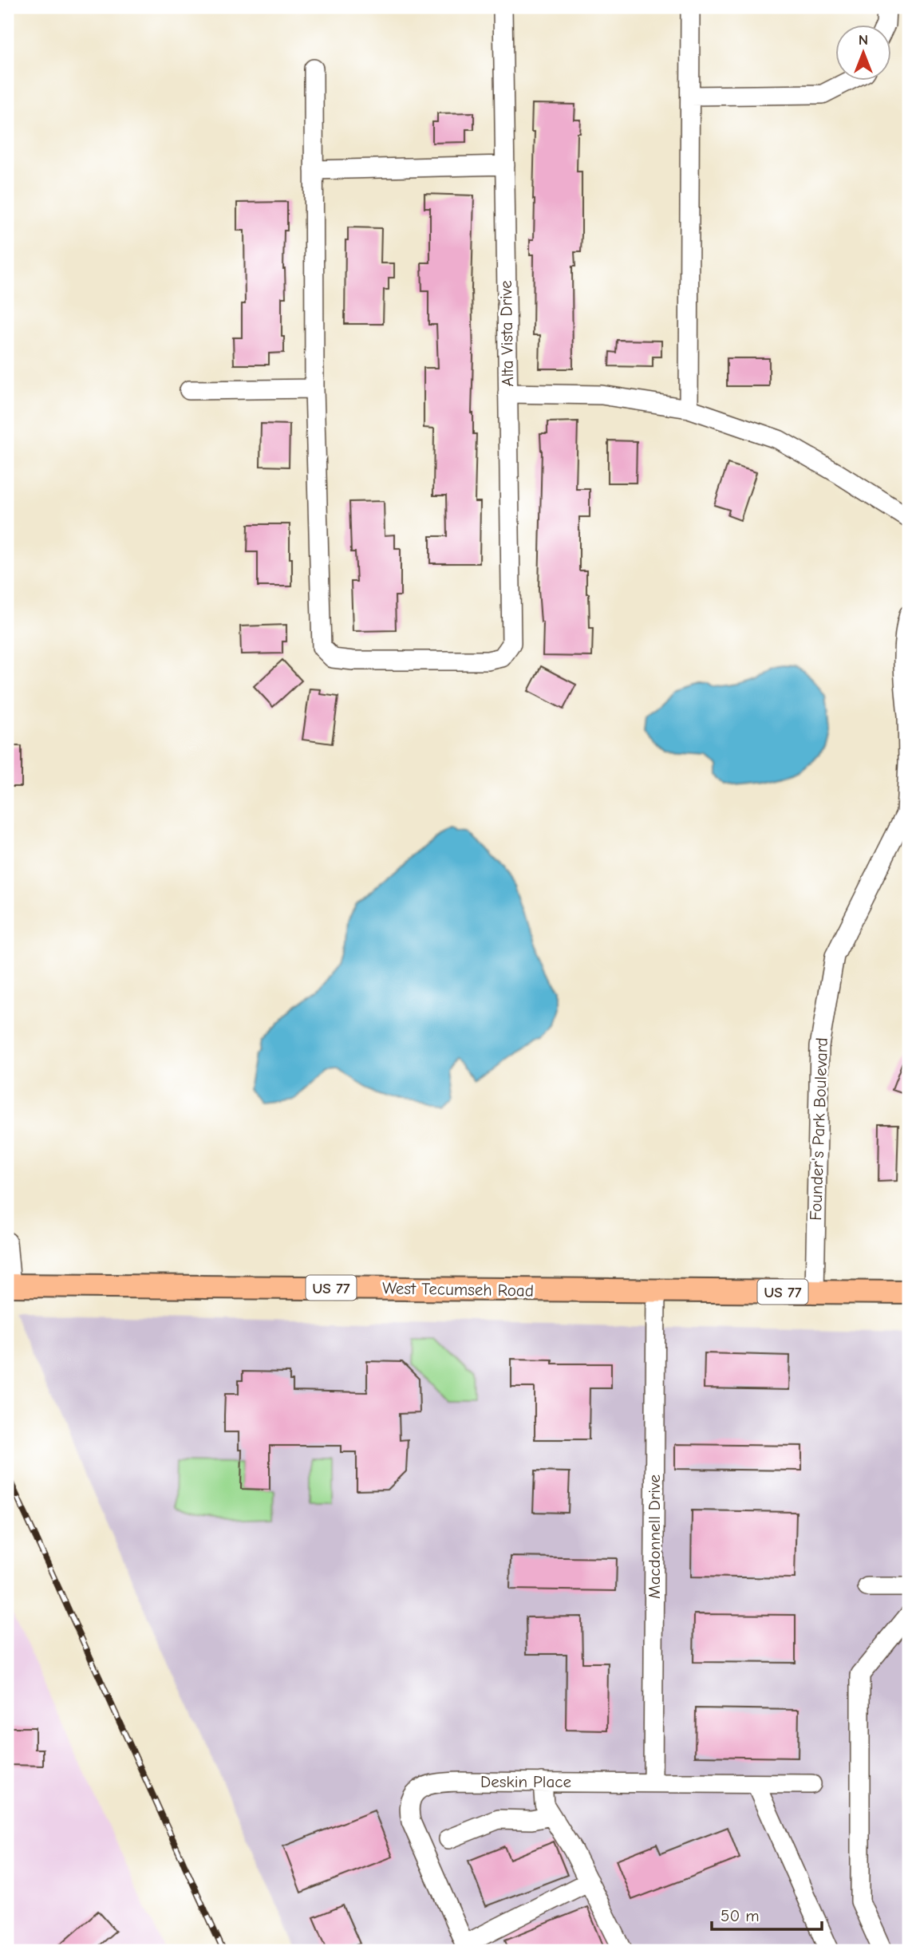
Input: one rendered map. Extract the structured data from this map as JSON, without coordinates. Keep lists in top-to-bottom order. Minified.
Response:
{"streets":{"main road":["US 77","West Tecumseh Road"],"street":["Alta Vista Drive","Founder's Park Boulevard","Macdonnell Drive","Deskin Place"]},"crossings":[["Founder's Park Boulevard","West Tecumseh Road"],["West Tecumseh Road","Macdonnell Drive"],["Macdonnell Drive","Deskin Place"]],"scale_bar":"50 m","north":"top"}
